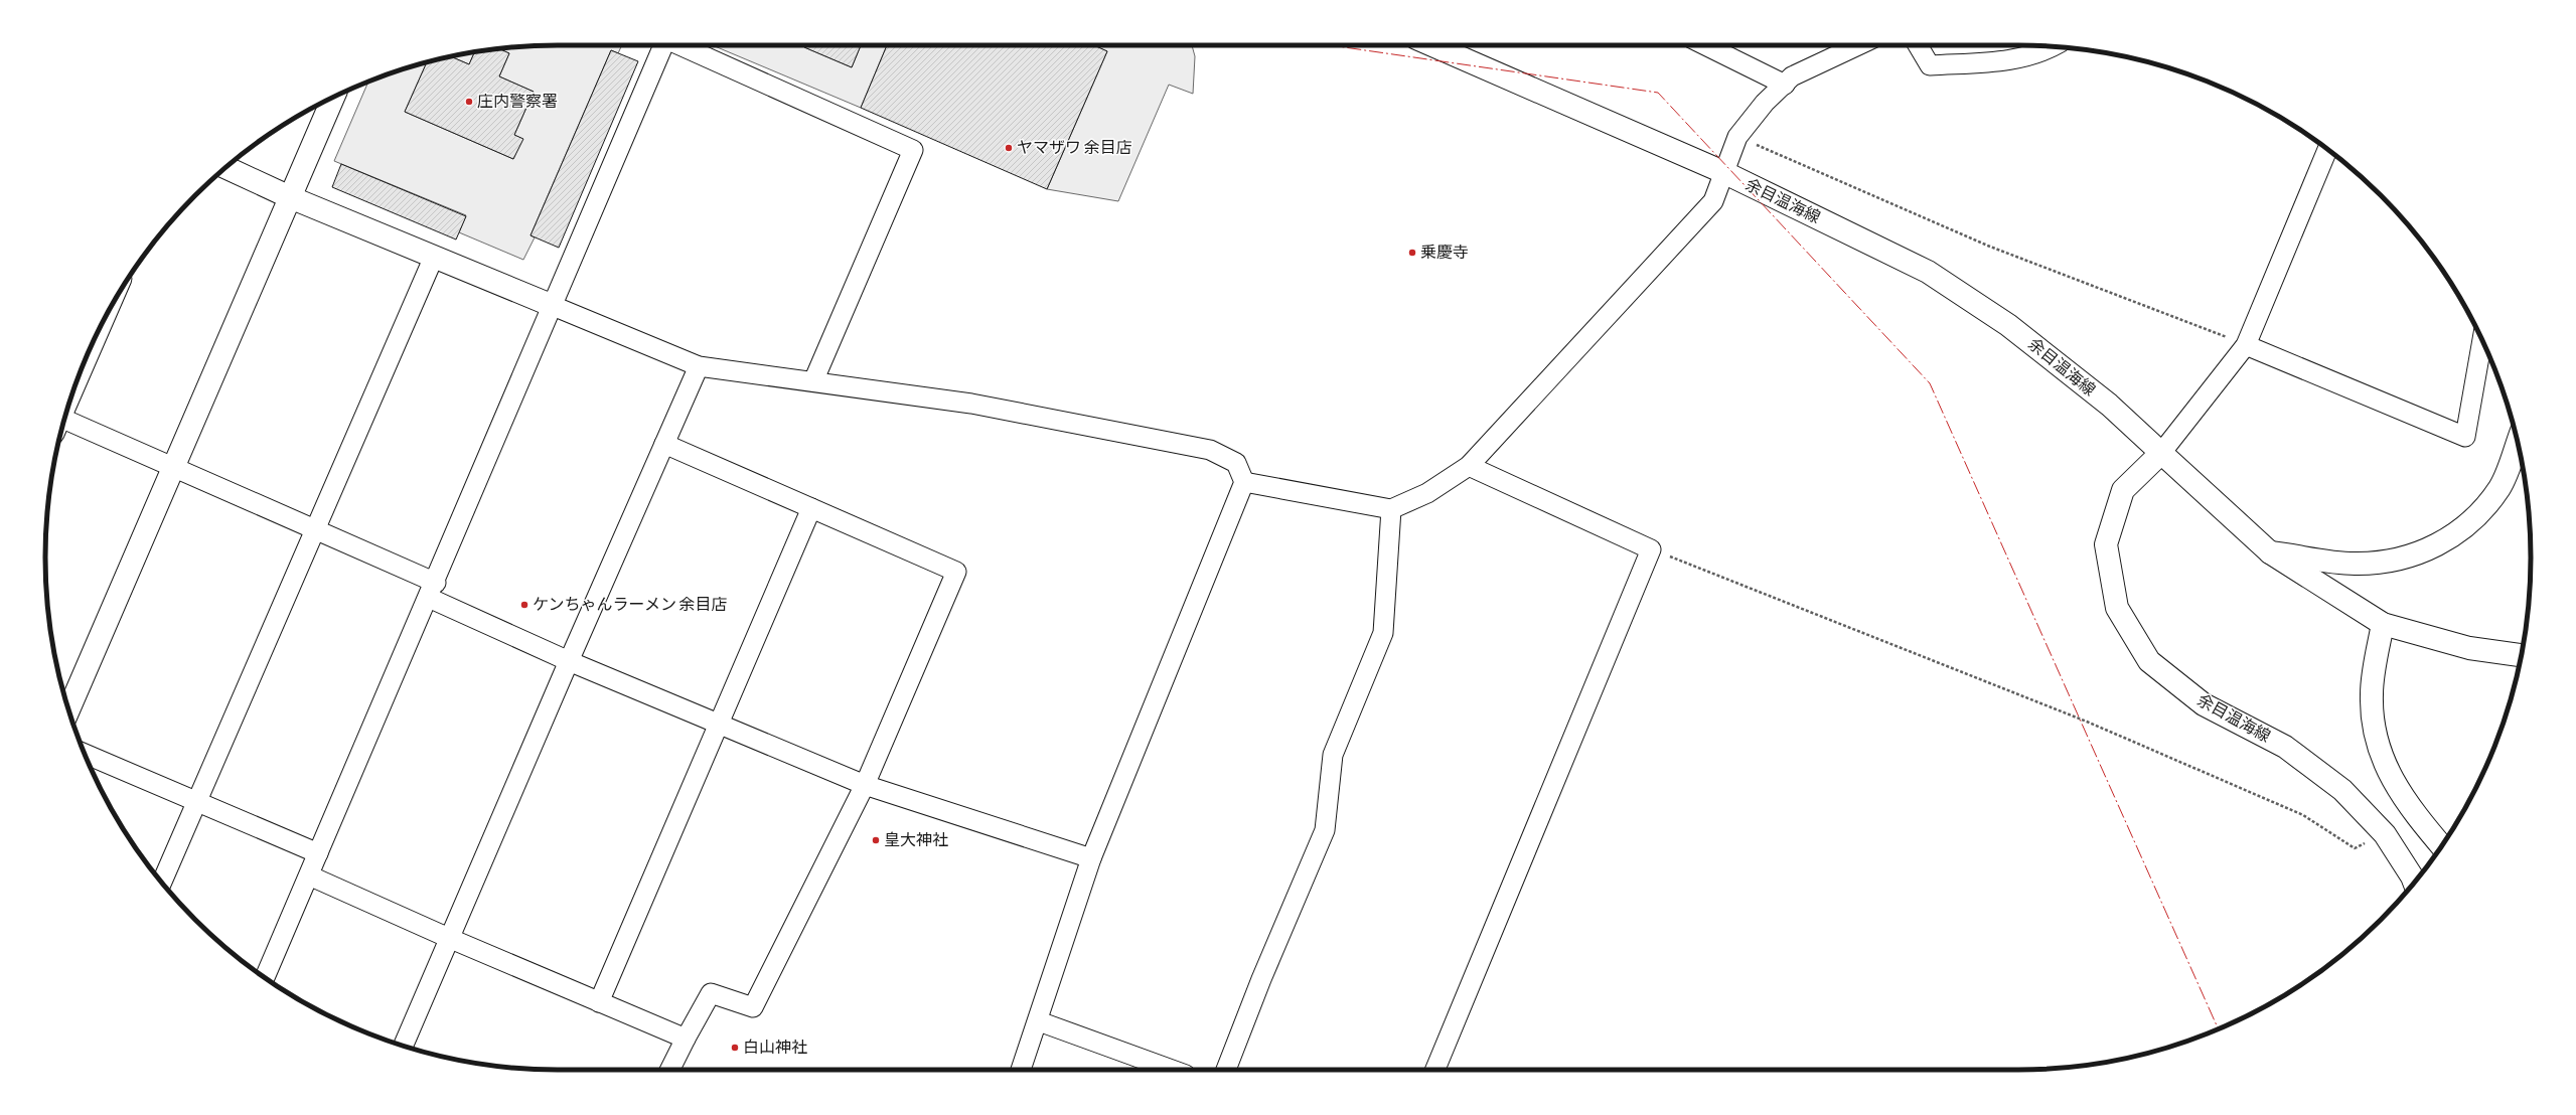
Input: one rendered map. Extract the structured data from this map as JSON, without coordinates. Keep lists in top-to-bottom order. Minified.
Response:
{"streets":{"main road":["余目温海線"]},"places":["庄内警察署","ヤマザワ 余目店","乗慶寺","ケンちゃんラーメン 余目店","皇大神社","白山神社"]}
